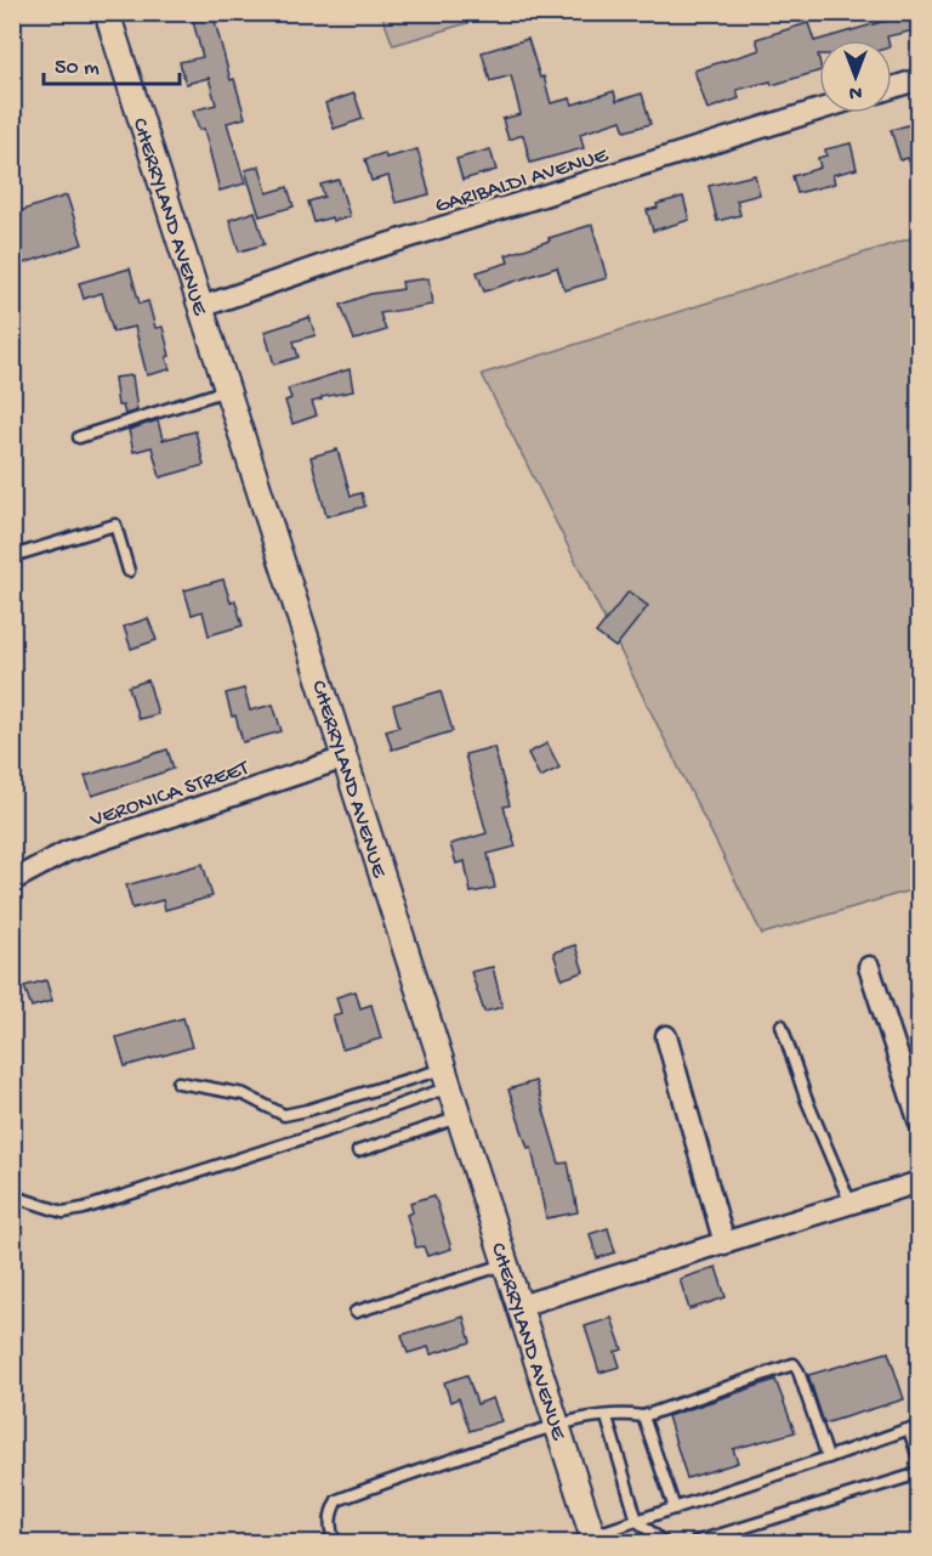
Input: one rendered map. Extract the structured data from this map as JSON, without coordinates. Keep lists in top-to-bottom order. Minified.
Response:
{"streets":{"street":["GARIBALDI AVENUE","CHERRYLAND AVENUE","VERONICA STREET"]},"crossings":[["GARIBALDI AVENUE","CHERRYLAND AVENUE"],["CHERRYLAND AVENUE","VERONICA STREET"]],"scale_bar":"50 m","north":"bottom"}
